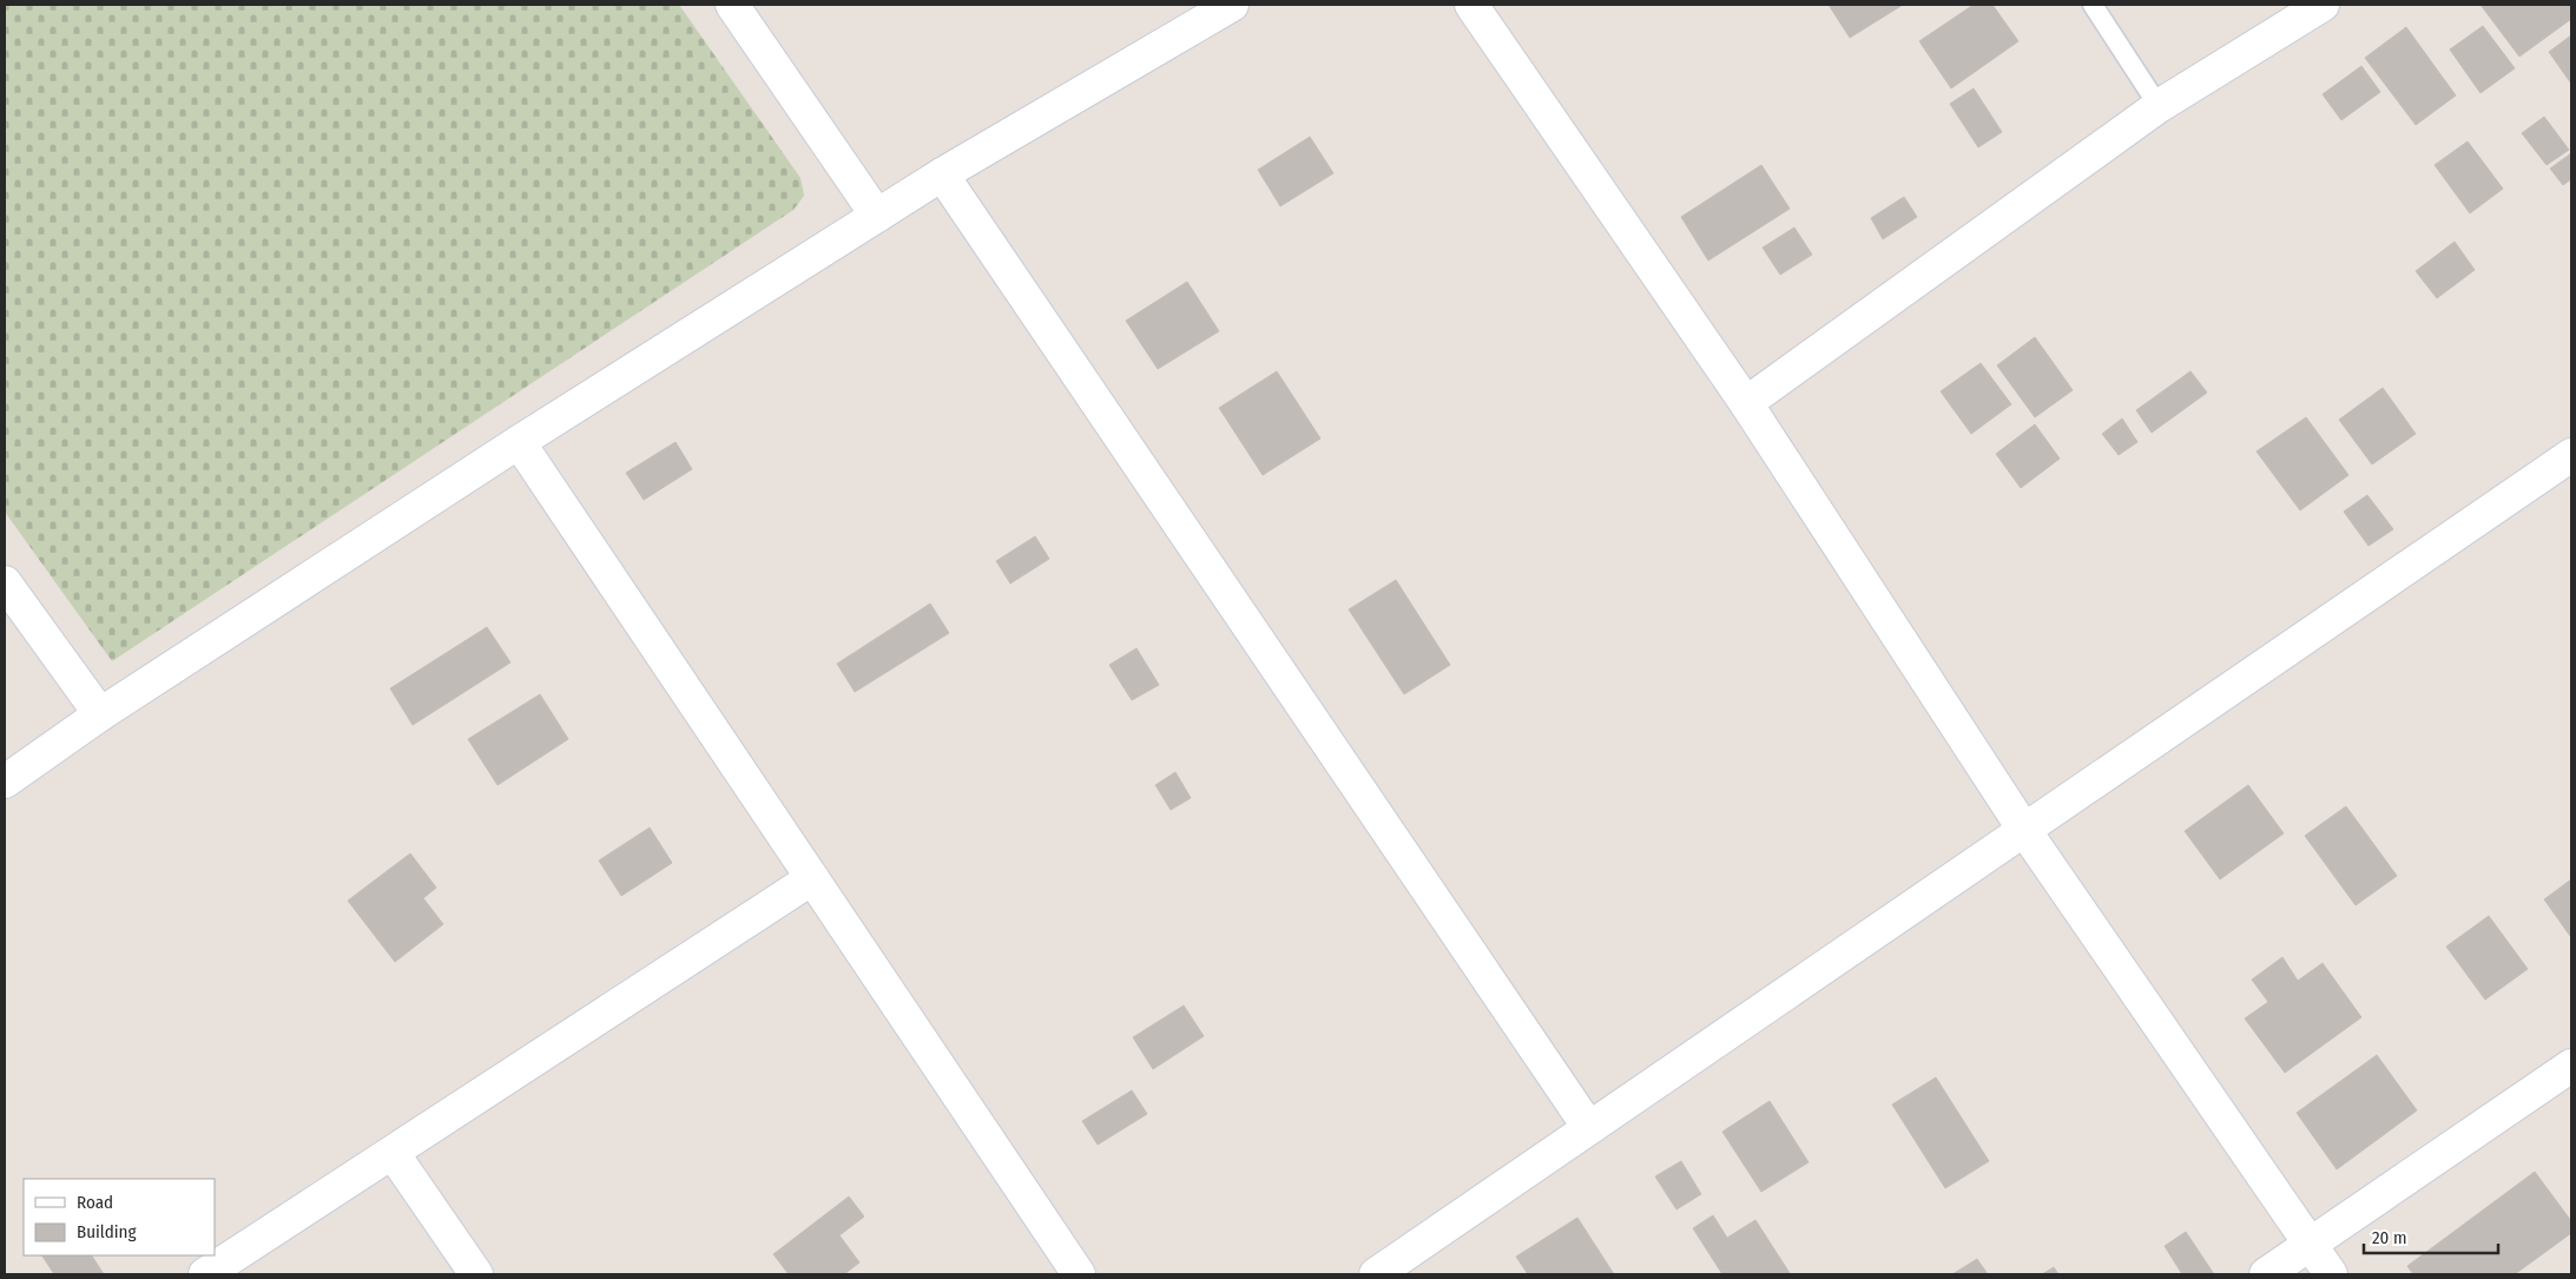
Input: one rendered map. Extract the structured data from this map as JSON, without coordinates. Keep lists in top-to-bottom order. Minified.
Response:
{"legend":["Road","Building"],"scale_bar":"20 m"}
